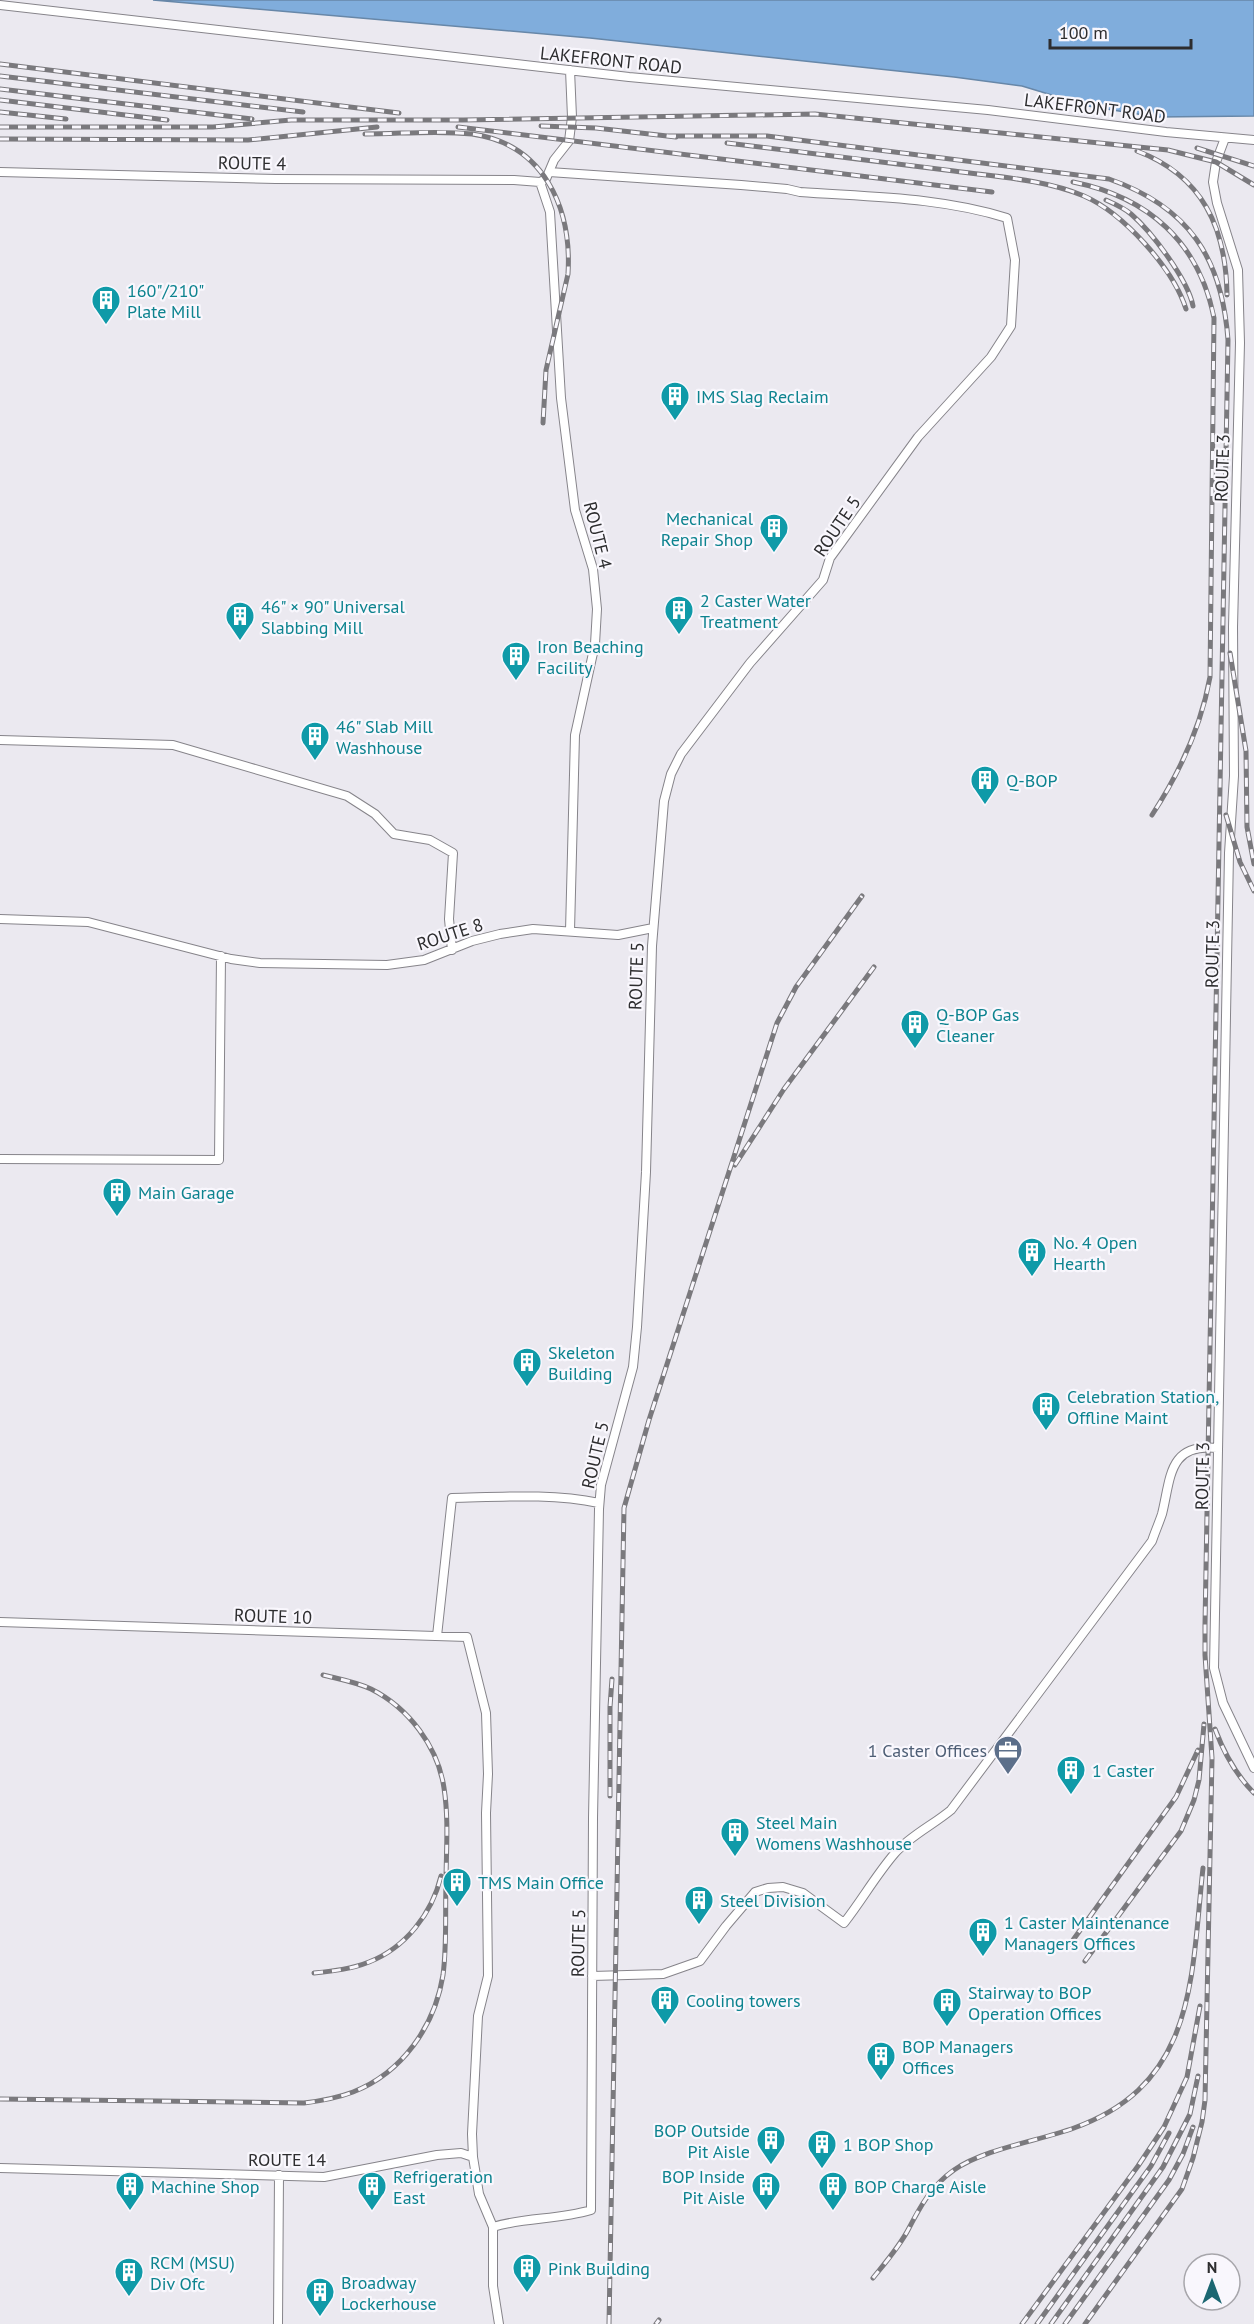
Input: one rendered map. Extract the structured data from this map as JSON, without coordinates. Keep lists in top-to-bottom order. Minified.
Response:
{"streets":{"street":["LAKEFRONT ROAD","ROUTE 4","ROUTE 3","ROUTE 5","ROUTE 8","ROUTE 10","ROUTE 14"]},"crossings":[["LAKEFRONT ROAD","ROUTE 3"],["ROUTE 4","ROUTE 8"],["ROUTE 5","ROUTE 8"],["ROUTE 10","ROUTE 14"]],"places":{"building":["160\"/210\" Plate Mill","IMS Slag Reclaim","Mechanical Repair Shop","2 Caster Water Treatment","46\" × 90\" Universal Slabbing Mill","Iron Beaching Facility","46\" Slab Mill Washhouse","Q-BOP","Q-BOP Gas Cleaner","Main Garage","No. 4 Open Hearth","Skeleton Building","Celebration Station, Offline Maint","1 Caster","Steel Main Womens Washhouse","TMS Main Office","Steel Division","1 Caster Maintenance Managers Offices","Cooling towers","Stairway to BOP Operation Offices","BOP Managers Offices","BOP Outside Pit Aisle","1 BOP Shop","Machine Shop","Refrigeration East","BOP Inside Pit Aisle","BOP Charge Aisle","Pink Building","RCM (MSU) Div Ofc","Broadway Lockerhouse"],"office":["1 Caster Offices"]},"scale_bar":"100 m","north":"top"}
